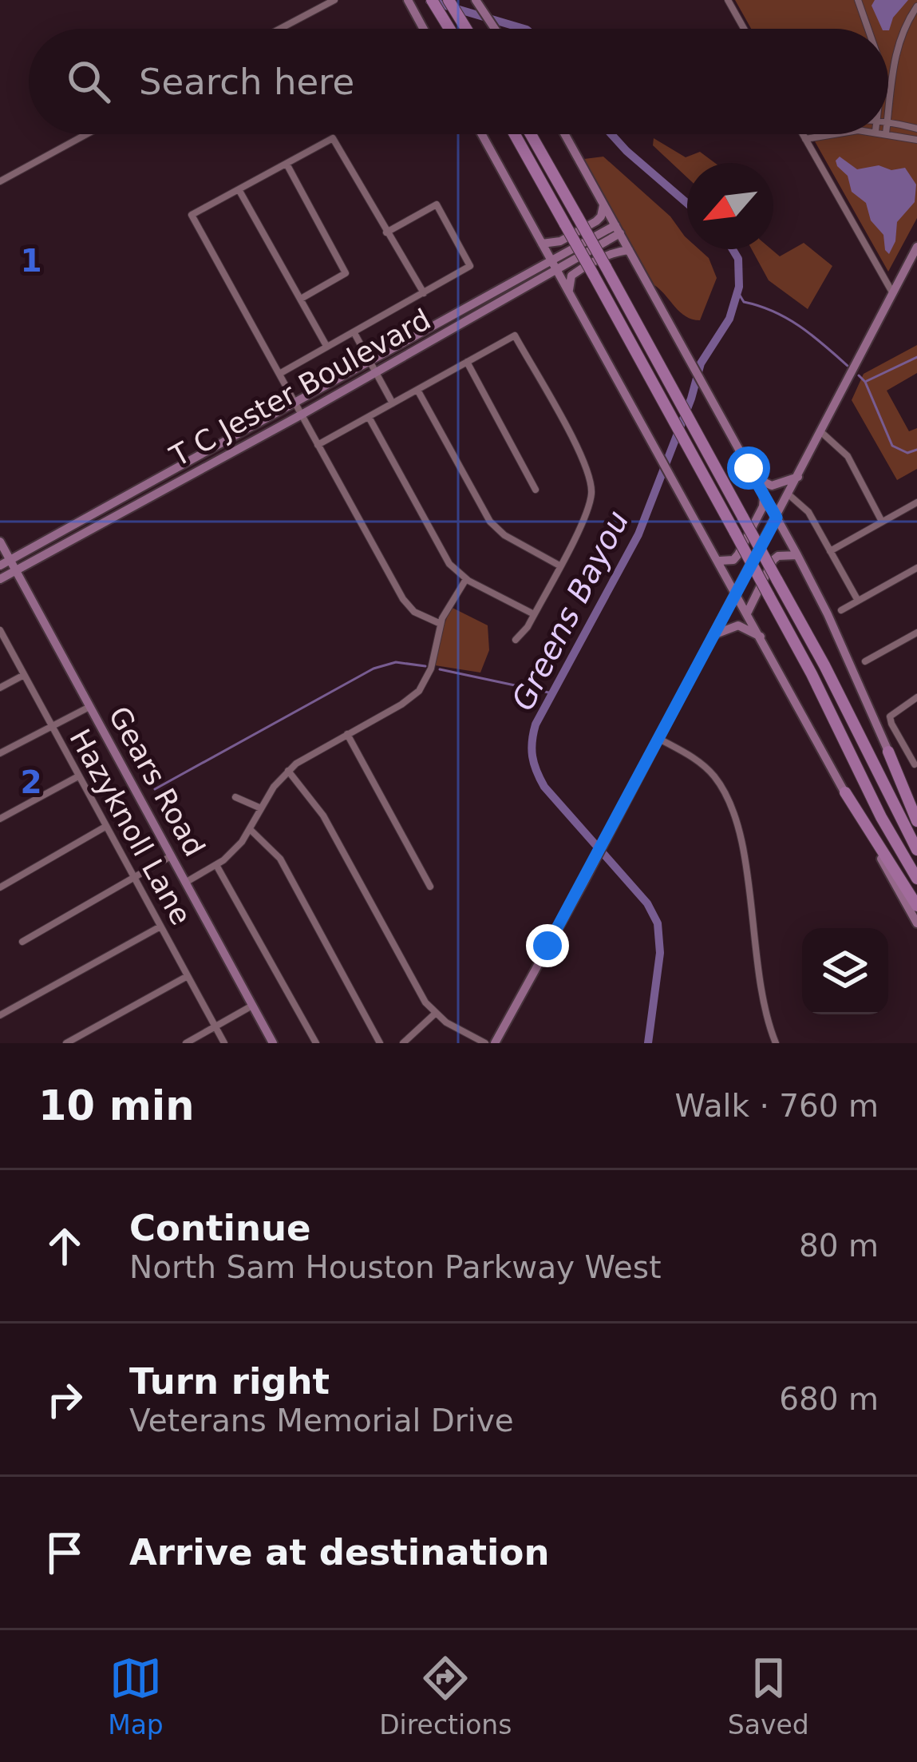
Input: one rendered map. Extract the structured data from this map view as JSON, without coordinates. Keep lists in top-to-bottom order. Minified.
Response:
{"streets":{"main road":["T C Jester Boulevard","Gears Road"],"street":["Hazyknoll Lane"]},"crossings":[["T C Jester Boulevard","Gears Road"]],"water":["Greens Bayou"],"north":"bottom left","page":{"search":"Search here","heading":["10 min","Walk · 760 m"],"list":[["Continue","North Sam Houston Parkway West","80 m"],["Turn right","Veterans Memorial Drive","680 m"],"Arrive at destination"],"nav":["Map","Directions","Saved"]},"grid":{"rows":["1","2"]}}
